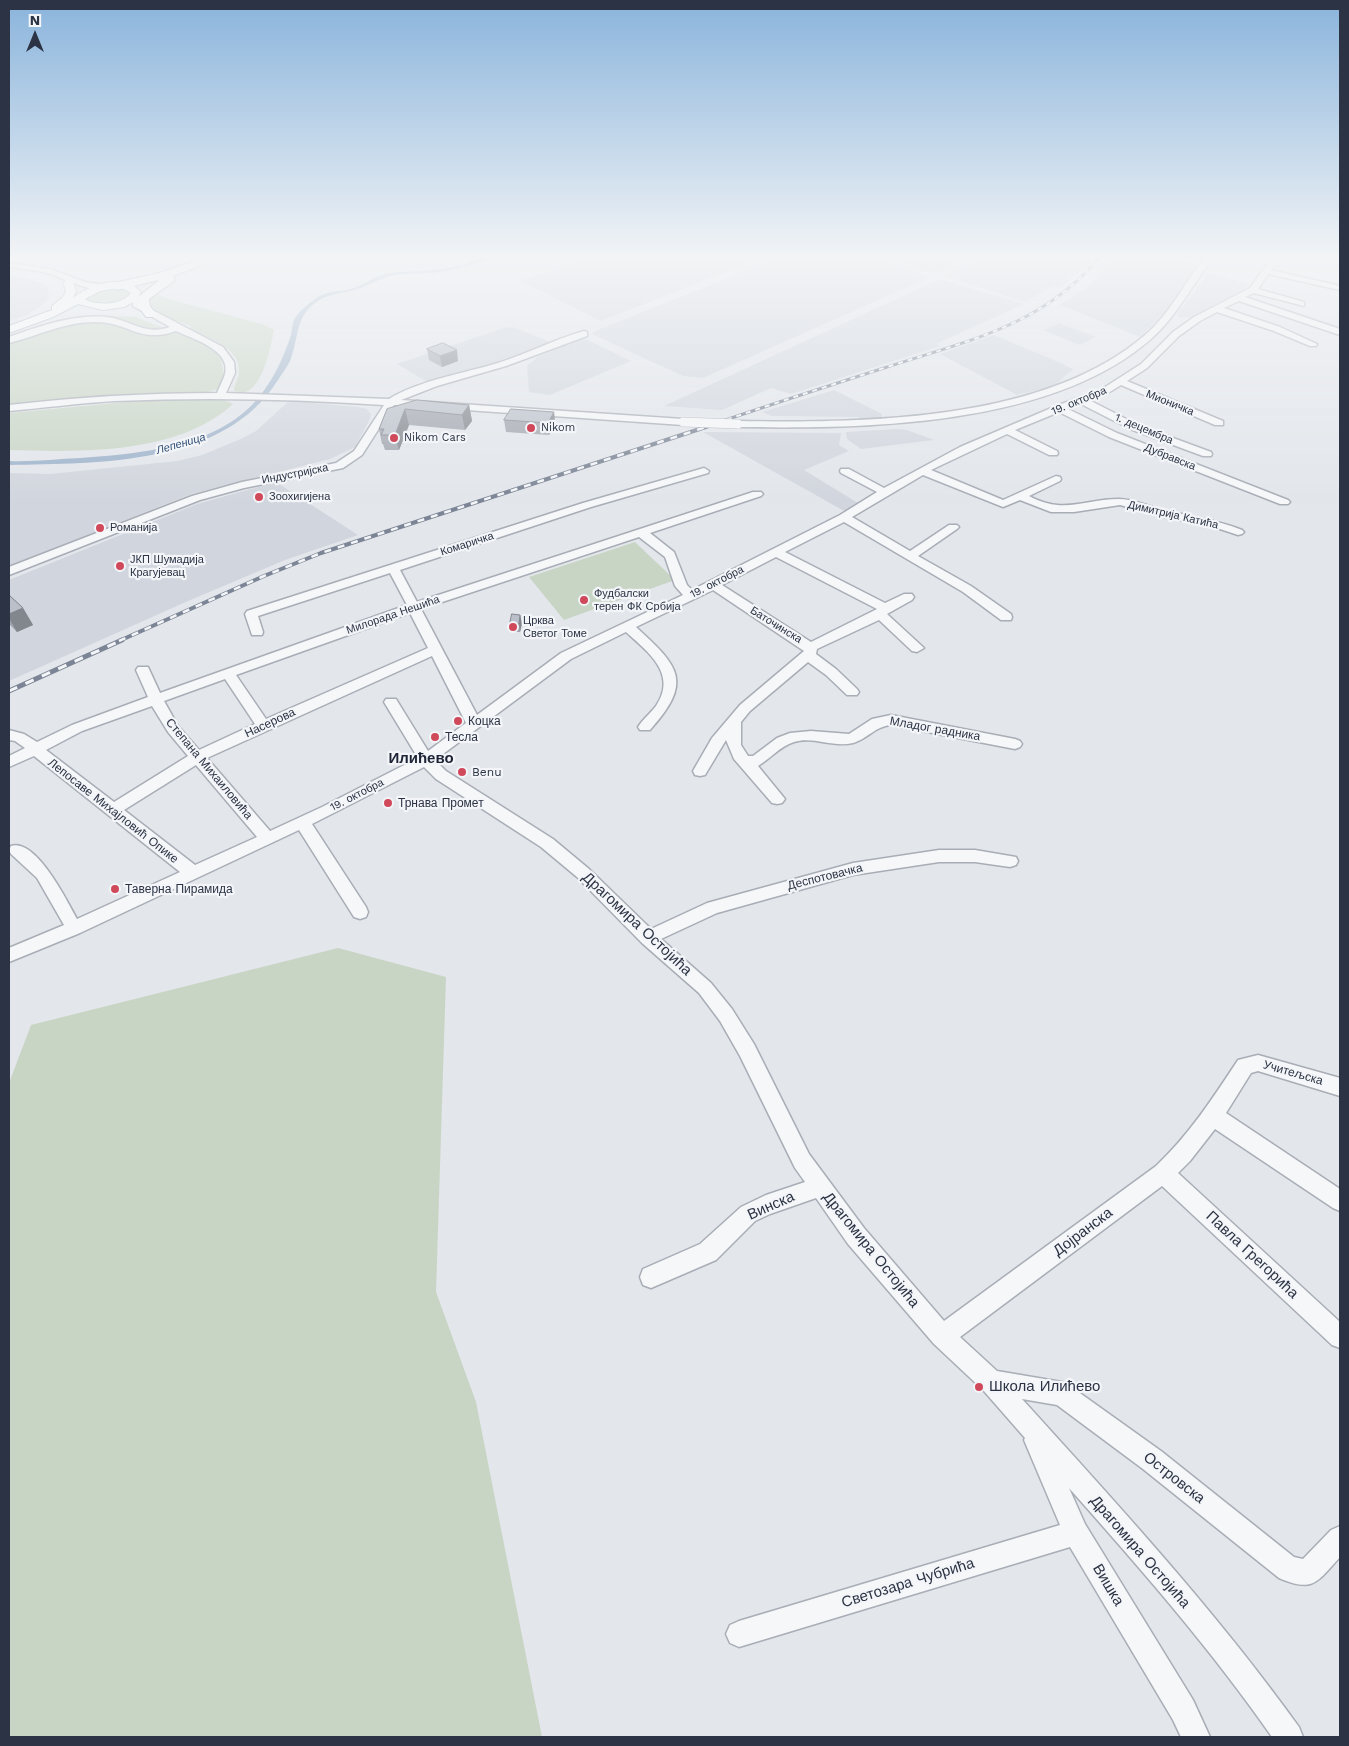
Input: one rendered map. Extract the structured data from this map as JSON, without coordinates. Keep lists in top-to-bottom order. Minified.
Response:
{"streets":{"street":["19. октобра","Мионичка","1. децембра","Дубравска","Индустријска","Димитрија Катића","Комаричка","Милорада Нешића","Баточинска","Насерова","Младог радника","Степана Михаиловића","Лепосаве Михајловић Опике","Деспотовачка","Драгомира Остојића","Учитељска","Винска","Дојранска","Павла Грегорића","Островска","Светозара Чубрића","Вишка"]},"crossings":[["19. октобра","Мионичка"],["19. октобра","1. децембра"],["19. октобра","Дубравска"],["19. октобра","Баточинска"],["19. октобра","Степана Михаиловића"],["19. октобра","Лепосаве Михајловић Опике"],["19. октобра","Драгомира Остојића"],["Милорада Нешића","Степана Михаиловића"],["Милорада Нешића","Лепосаве Михајловић Опике"],["Насерова","Степана Михаиловића"],["Насерова","Лепосаве Михајловић Опике"],["Деспотовачка","Драгомира Остојића"],["Драгомира Остојића","Винска"],["Драгомира Остојића","Дојранска"],["Драгомира Остојића","Островска"],["Драгомира Остојића","Вишка"],["Учитељска","Дојранска"],["Дојранска","Павла Грегорића"],["Светозара Чубрића","Вишка"]],"districts":["Илићево"],"water":["Лепеница"],"places":["Nikom","Nikom Cars","Зоохигијена","Романија","ЈКП Шумадија Крагујевац","Фудбалски терен ФК Србија","Црква Светог Томе","Коцка","Тесла","Benu","Трнава Промет","Таверна Пирамида","Школа Илићево"],"north":"top"}
